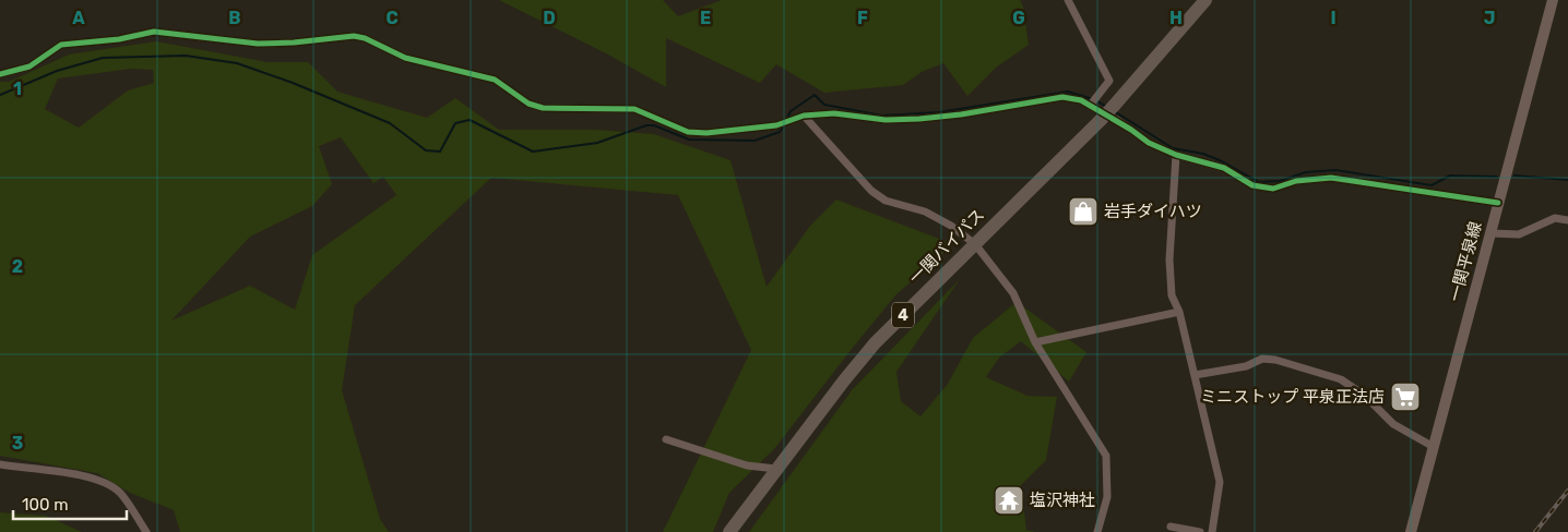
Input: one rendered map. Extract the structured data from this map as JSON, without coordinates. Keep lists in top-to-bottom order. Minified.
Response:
{"streets":{"highway":["一関バイパス","4"],"main road":["一関平泉線"]},"places":{"shop":["岩手ダイハツ"],"supermarket":["ミニストップ 平泉正法店"],"temple":["塩沢神社"]},"scale_bar":"100 m","grid":{"columns":["A","B","C","D","E","F","G","H","I","J"],"rows":["1","2","3"]}}
